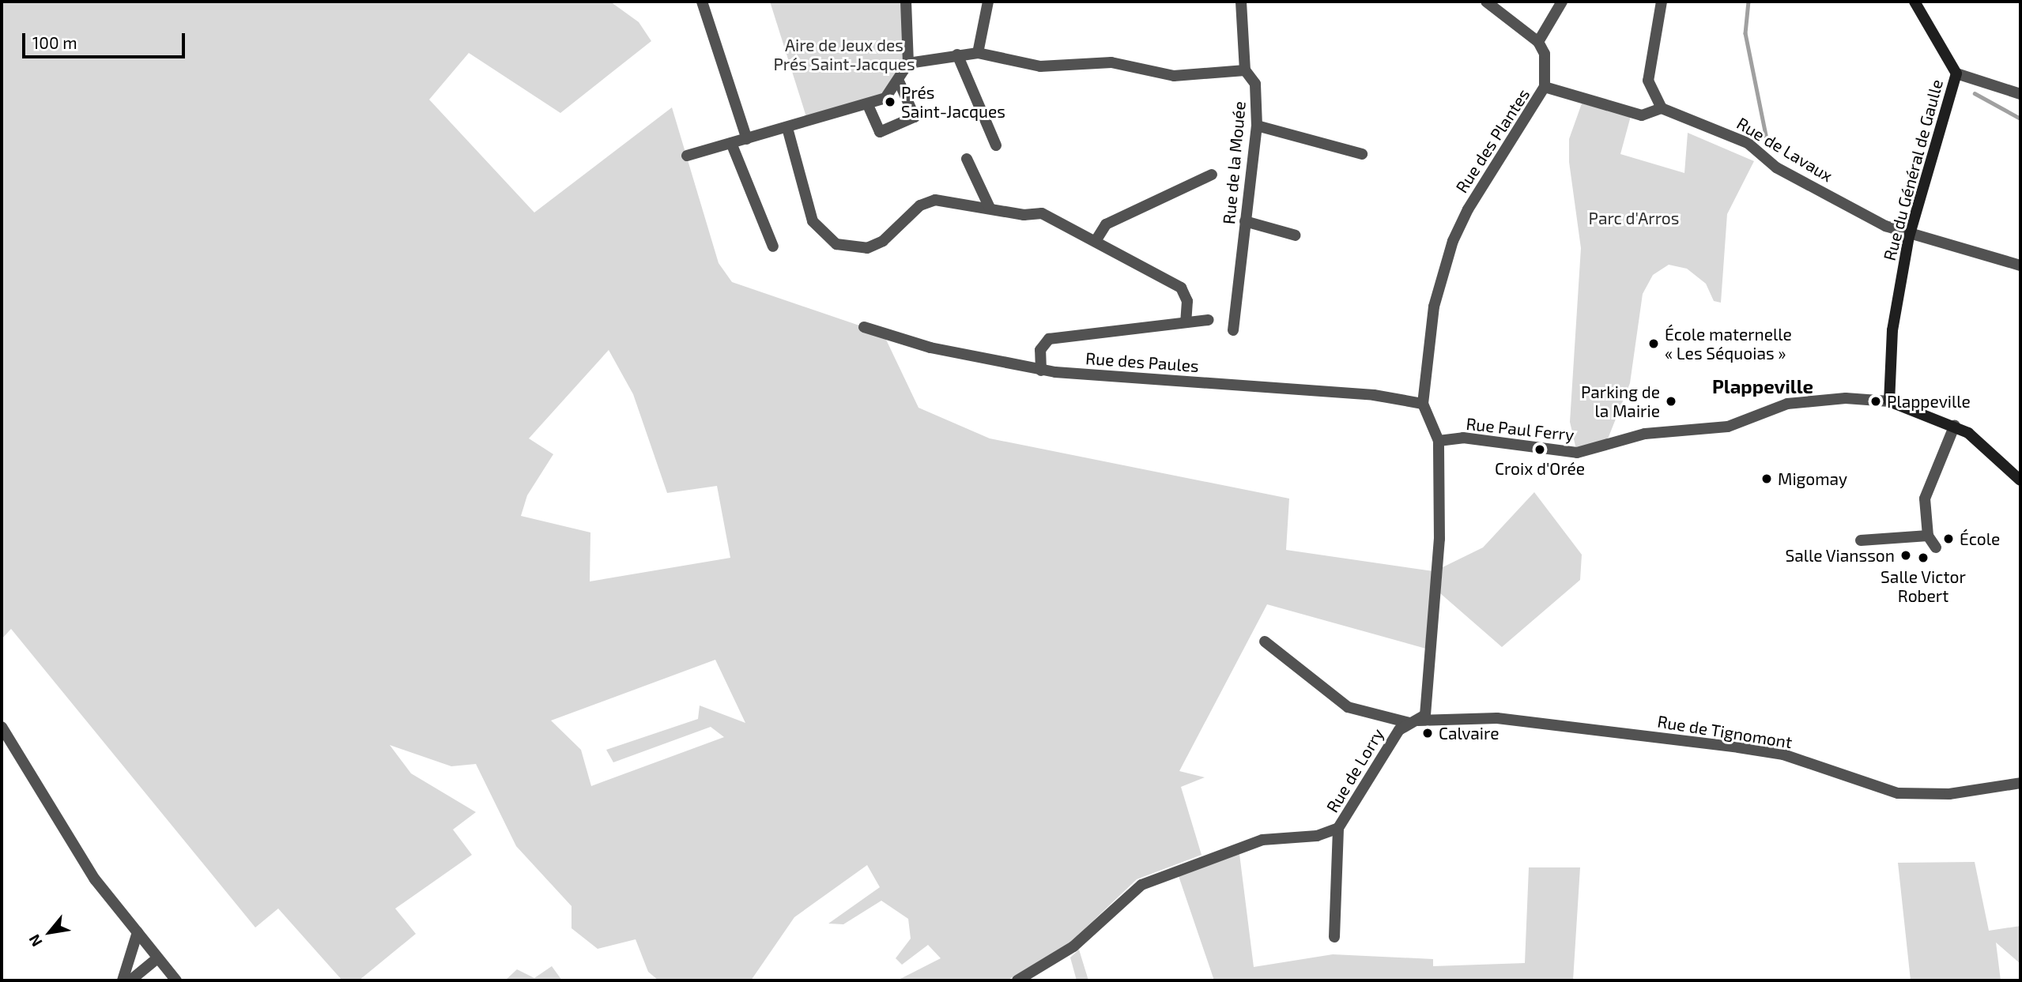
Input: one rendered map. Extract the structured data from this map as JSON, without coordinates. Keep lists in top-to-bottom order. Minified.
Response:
{"streets":{"street":["Rue des Plantes","Rue de Lavaux","Rue de la Mouée","Rue du Général de Gaulle","Rue des Paules","Rue Paul Ferry","Rue de Tignomont","Rue de Lorry"]},"crossings":[["Rue des Plantes","Rue des Paules"],["Rue des Plantes","Rue de Lorry"],["Rue de Lavaux","Rue du Général de Gaulle"],["Rue du Général de Gaulle","Rue Paul Ferry"],["Rue des Paules","Rue de Lorry"],["Rue Paul Ferry","Rue de Lorry"],["Rue de Tignomont","Rue de Lorry"]],"districts":["Plappeville"],"parks":["Aire de Jeux des Prés Saint-Jacques","Parc d'Arros"],"places":["Prés Saint-Jacques","École maternelle « Les Séquoias »","Parking de la Mairie","Plappeville","Croix d'Orée","Migomay","École","Salle Viansson","Salle Victor Robert","Calvaire"],"scale_bar":"100 m","north":"bottom left"}
